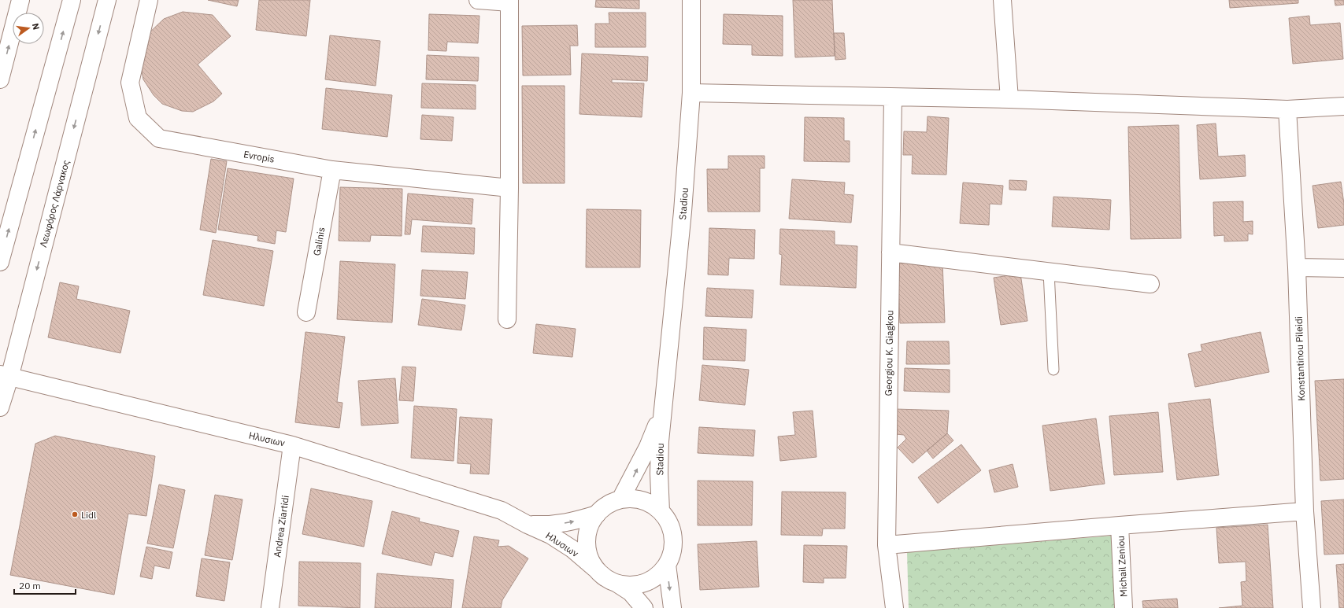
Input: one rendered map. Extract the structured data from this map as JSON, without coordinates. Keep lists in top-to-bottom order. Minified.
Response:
{"streets":{"street":["Evropis","Λεωφόρος Λάρνακος","Stadiou","Galinis","Georgiou K. Giagkou","Konstantinou Pileidi","Ηλυσιων","Andrea Ziartidi","Michail Zeniou"]},"crossings":[["Evropis","Galinis"],["Λεωφόρος Λάρνακος","Ηλυσιων"],["Stadiou","Ηλυσιων"],["Ηλυσιων","Andrea Ziartidi"]],"places":["Lidl"],"scale_bar":"20 m","north":"right"}
